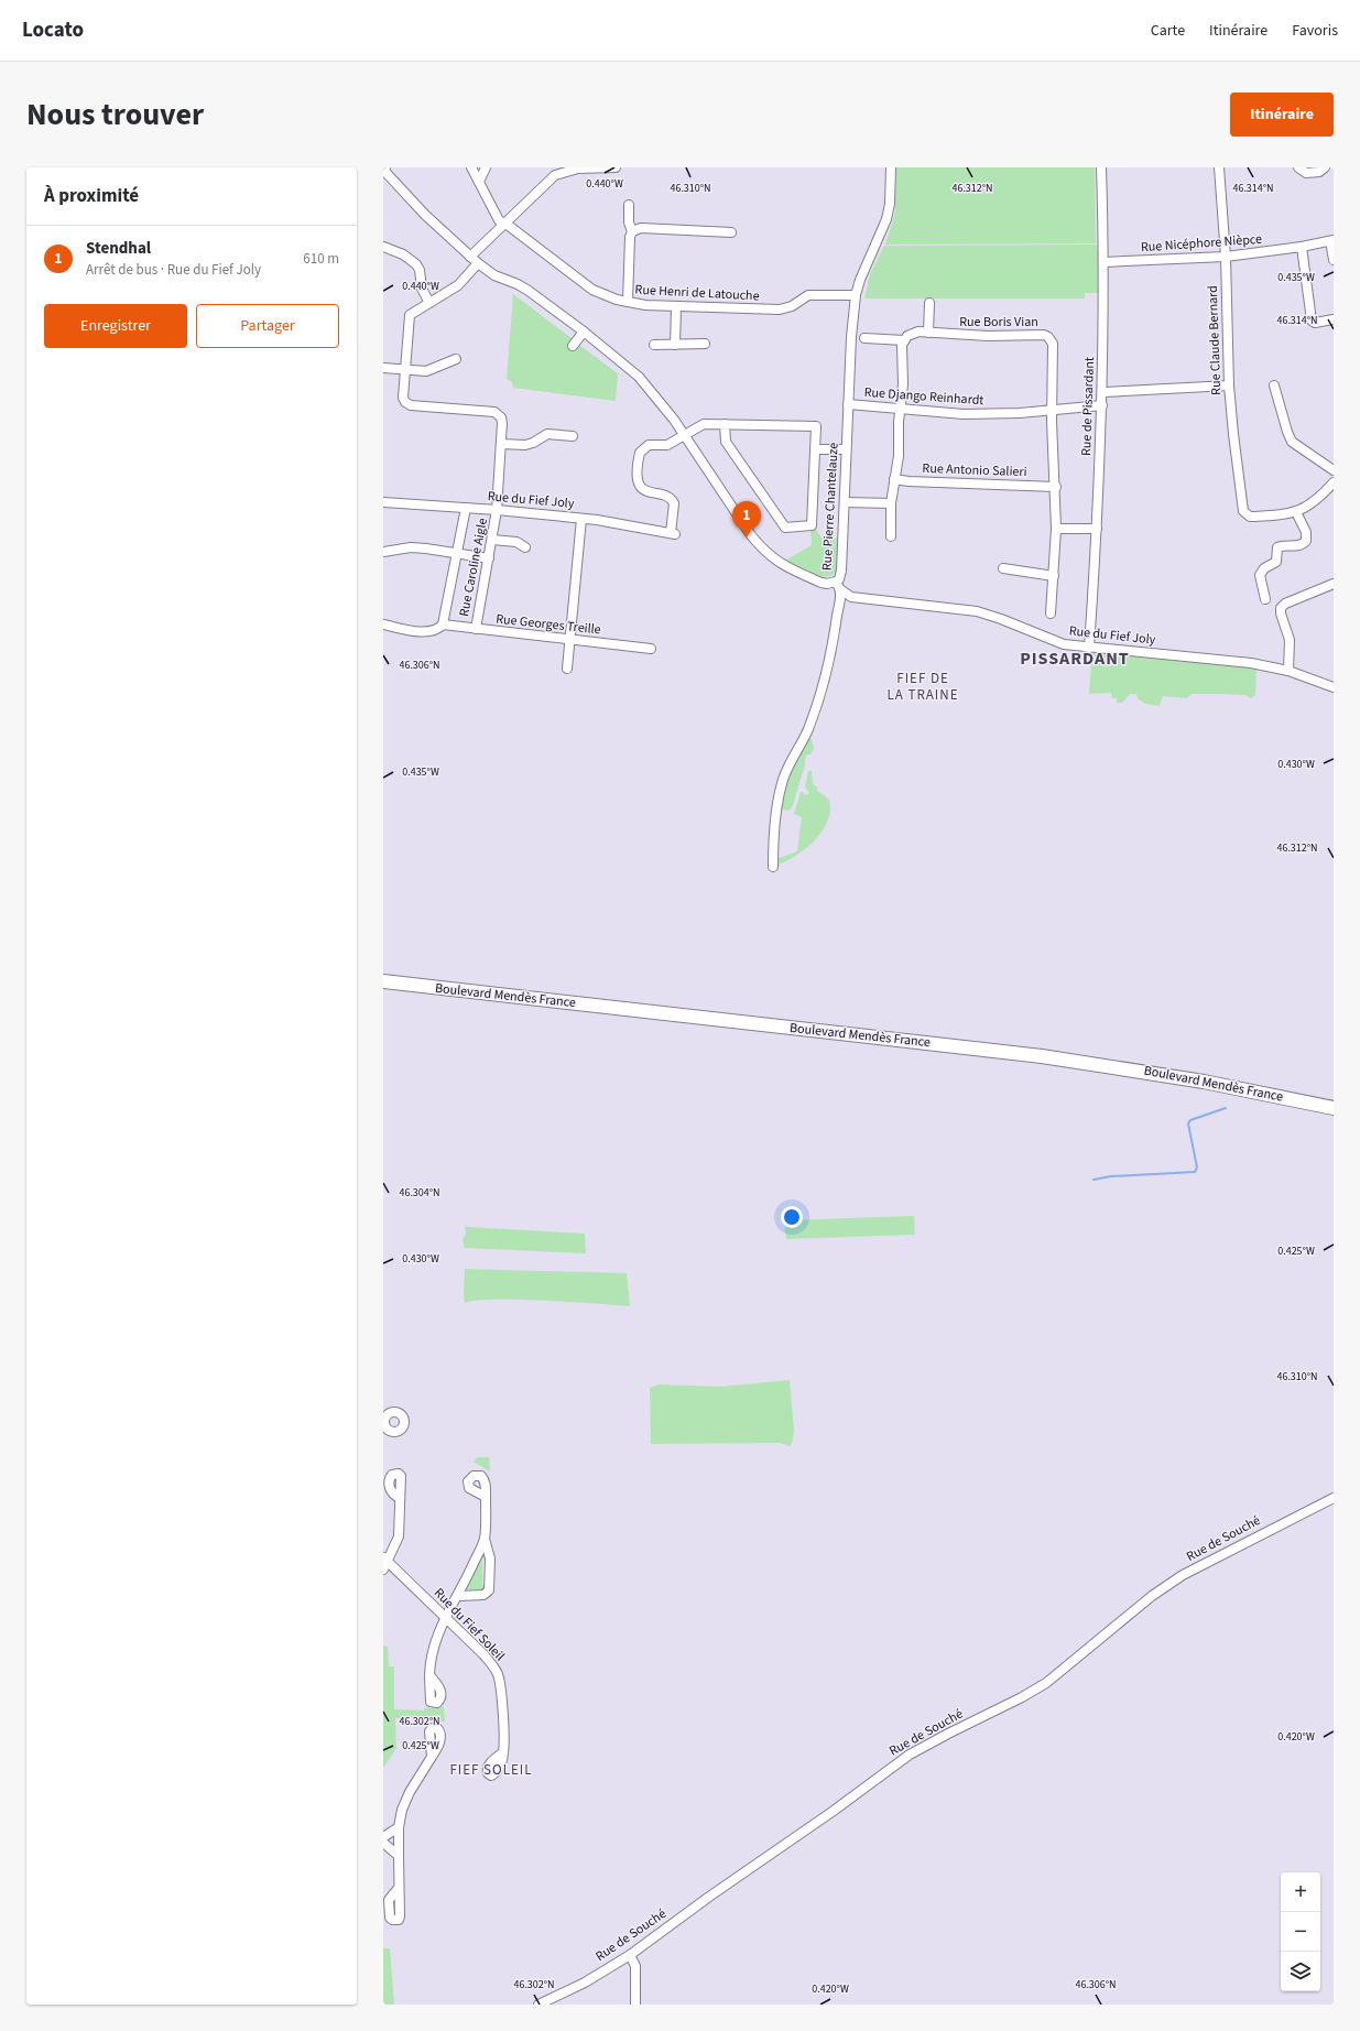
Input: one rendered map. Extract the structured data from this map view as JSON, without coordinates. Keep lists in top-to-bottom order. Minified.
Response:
{"streets":{"main road":["Boulevard Mendès France"],"street":["Rue Nicéphore Nièpce","Rue Henri de Latouche","Rue Boris Vian","Rue Claude Bernard","Rue Django Reinhardt","Rue de Pissardant","Rue Antonio Salieri","Rue du Fief Joly","Rue Pierre Chantelauze","Rue Caroline Aigle","Rue Georges Treille","Rue de Souché","Rue du Fief Soleil"]},"crossings":[["Rue Nicéphore Nièpce","Rue Claude Bernard"],["Rue Nicéphore Nièpce","Rue de Pissardant"],["Rue Henri de Latouche","Rue Pierre Chantelauze"],["Rue Boris Vian","Rue Django Reinhardt"],["Rue Django Reinhardt","Rue de Pissardant"],["Rue Django Reinhardt","Rue Pierre Chantelauze"],["Rue de Pissardant","Rue du Fief Joly"],["Rue du Fief Joly","Rue Pierre Chantelauze"],["Rue du Fief Joly","Rue Caroline Aigle"],["Rue Caroline Aigle","Rue Georges Treille"]],"districts":["PISSARDANT","FIEF DE LA TRAINE","FIEF SOLEIL"],"page":{"header":"Locato","nav":["Carte","Itinéraire","Favoris"],"title":"Nous trouver","buttons":["Itinéraire",["Enregistrer","Partager"]],"heading":"À proximité","list":[{"mark":"1","name":"Stendhal","note":"Arrêt de bus · Rue du Fief Joly","value":"610 m"}],"pins":"1","map_buttons":["+","−"]},"coordinates":["0.440°W","46.310°N","46.312°N","46.314°N","0.435°W","46.306°N","0.430°W","46.304°N","0.425°W","46.302°N","0.420°W"]}
